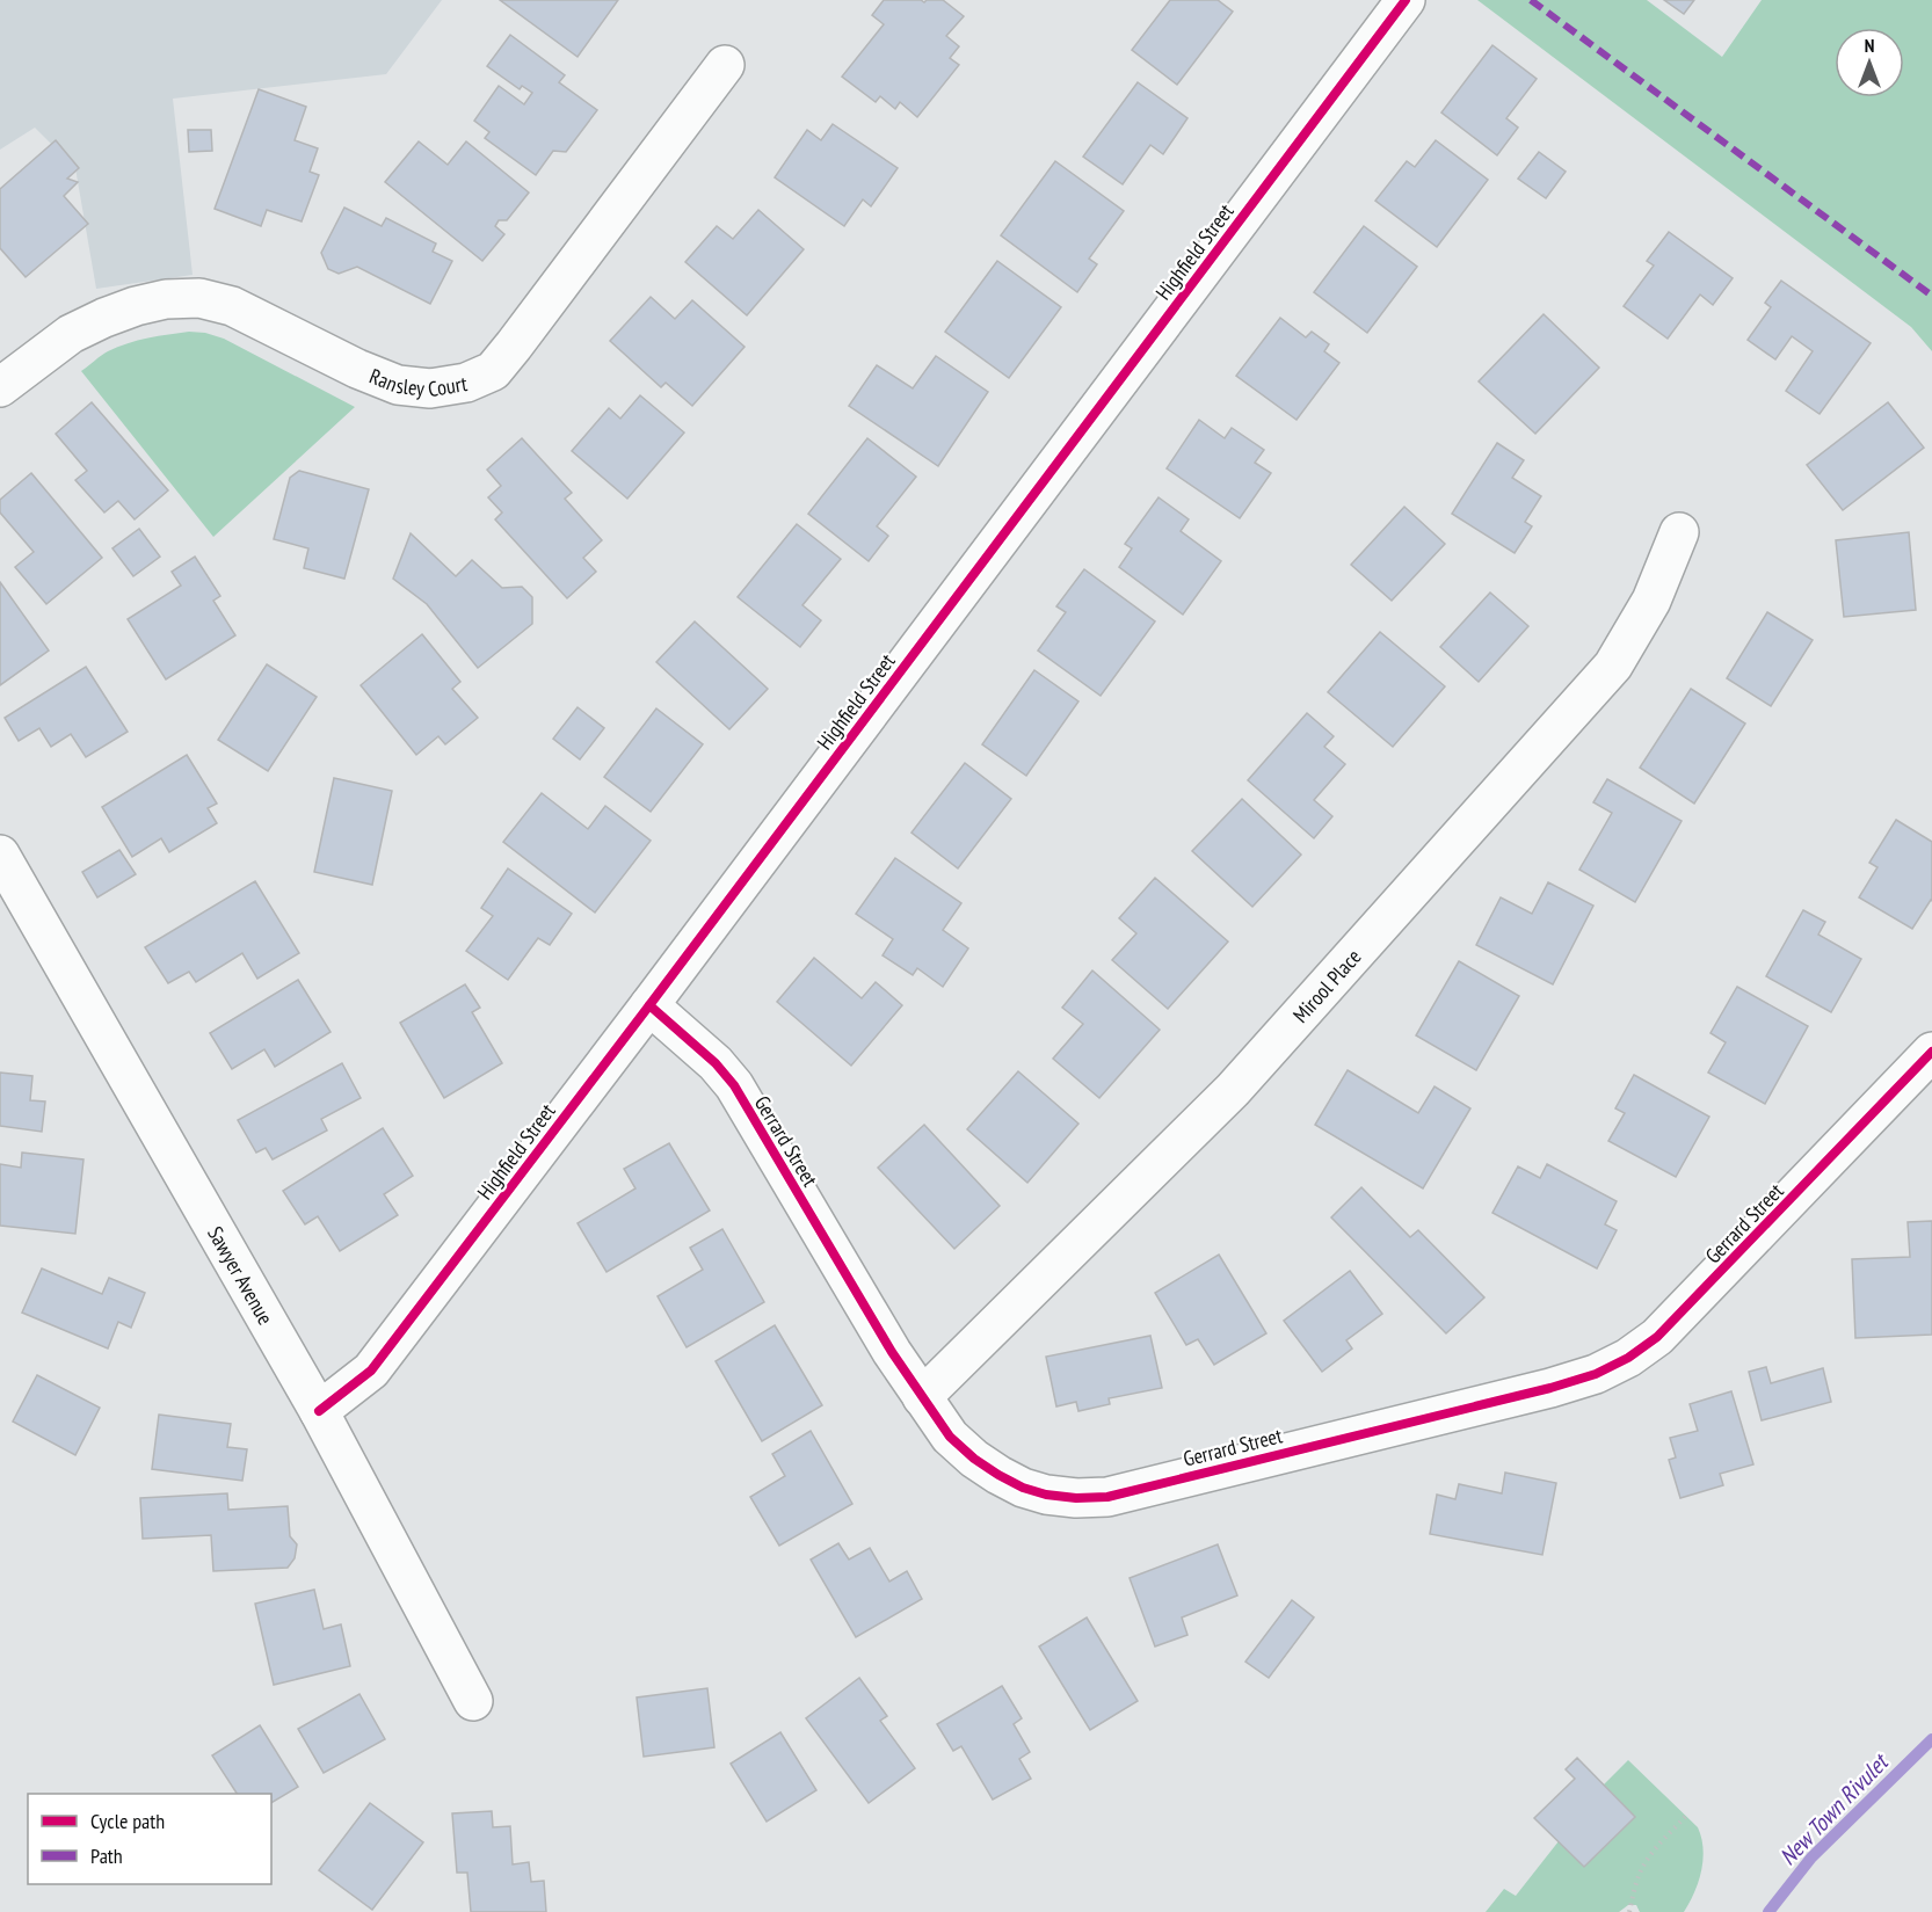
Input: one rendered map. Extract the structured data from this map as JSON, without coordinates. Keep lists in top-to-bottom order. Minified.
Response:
{"streets":{"street":["Highfield Street","Ransley Court","Mirool Place","Gerrard Street","Sawyer Avenue"]},"crossings":[["Highfield Street","Gerrard Street"],["Highfield Street","Sawyer Avenue"],["Mirool Place","Gerrard Street"]],"water":["New Town Rivulet"],"legend":["Cycle path","Path"],"north":"top"}
